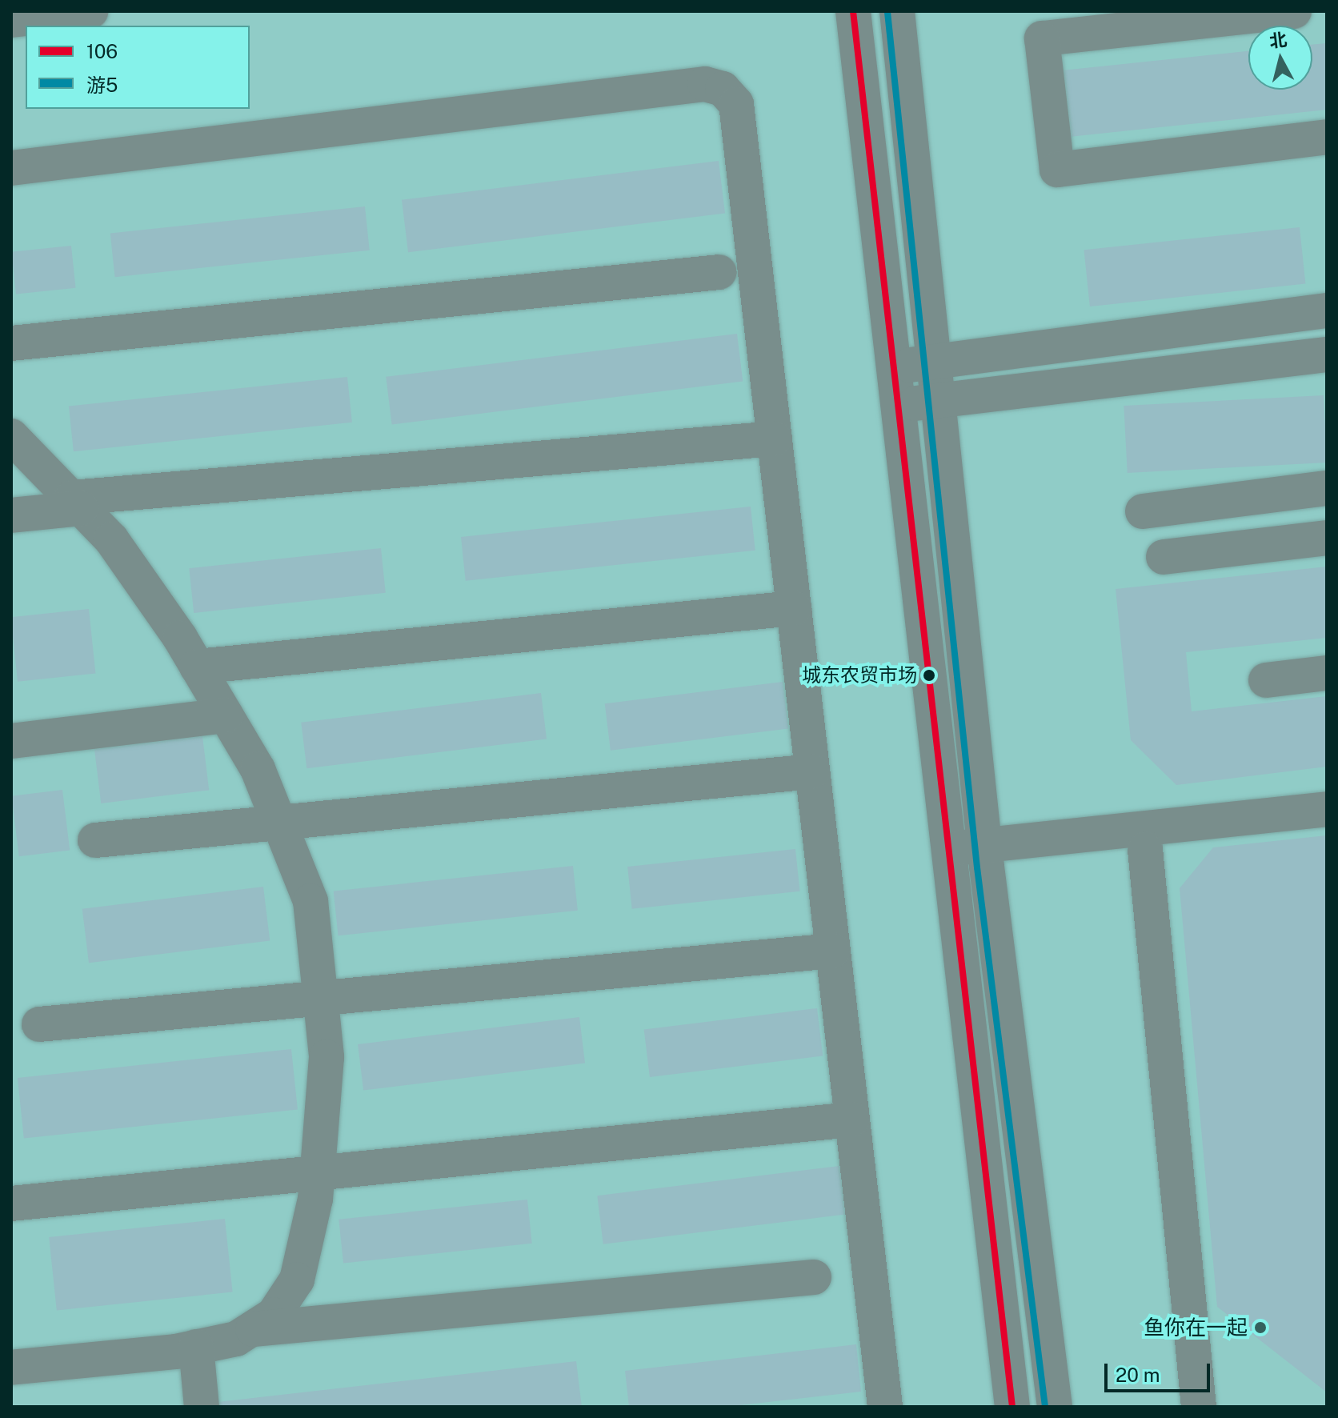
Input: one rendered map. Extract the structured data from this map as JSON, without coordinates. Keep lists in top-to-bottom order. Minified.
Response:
{"places":["城东农贸市场","鱼你在一起"],"lines":["transit line 106","transit line 游5"],"legend":["106","游5"],"scale_bar":"20 m","north":"top"}
